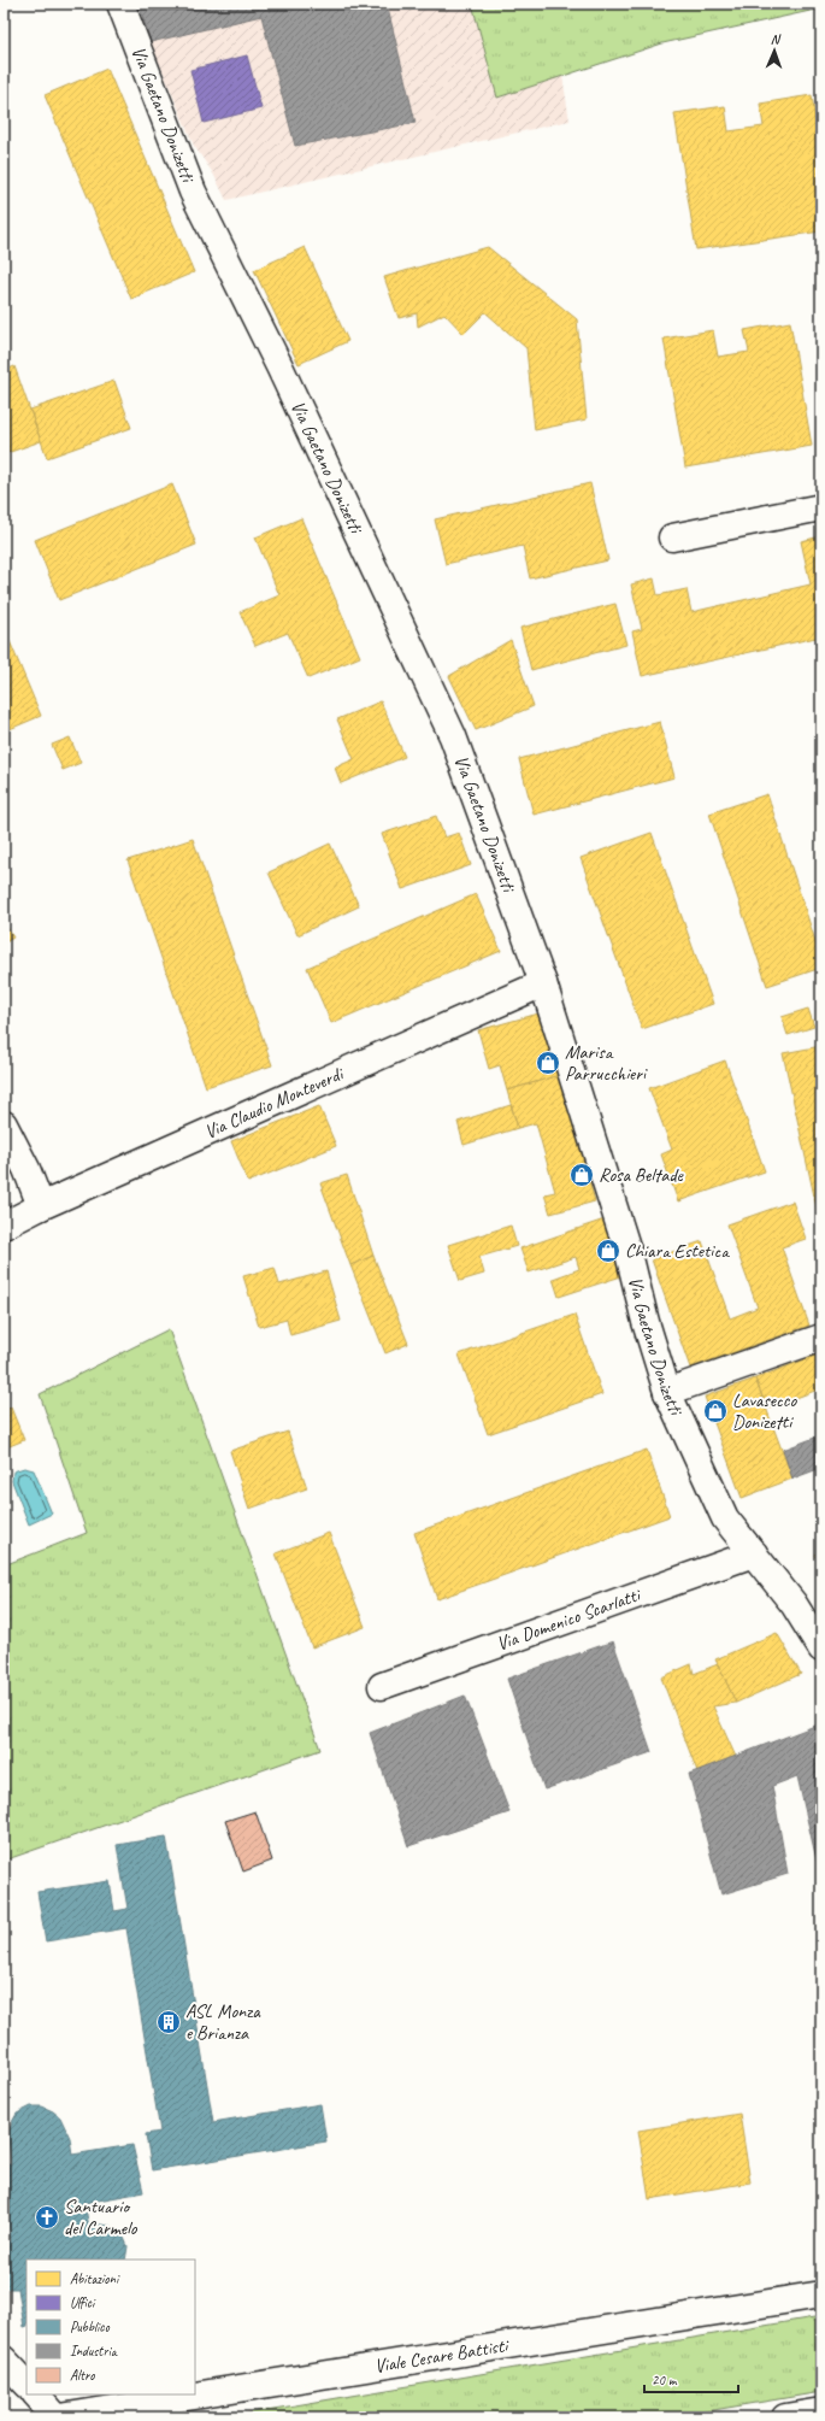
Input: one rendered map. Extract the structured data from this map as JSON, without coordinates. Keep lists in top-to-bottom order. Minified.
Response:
{"streets":{"street":["Via Gaetano Donizetti","Via Claudio Monteverdi","Via Domenico Scarlatti","Viale Cesare Battisti"]},"crossings":[["Via Gaetano Donizetti","Via Claudio Monteverdi"],["Via Gaetano Donizetti","Via Domenico Scarlatti"]],"places":{"shop":["Marisa Parrucchieri","Rosa Beltade","Chiara Estetica","Lavasecco Donizetti"],"building":["ASL Monza e Brianza"],"church":["Santuario del Carmelo"]},"legend":["Abitazioni","Uffici","Pubblico","Industria","Altro"],"scale_bar":"20 m","north":"top"}
